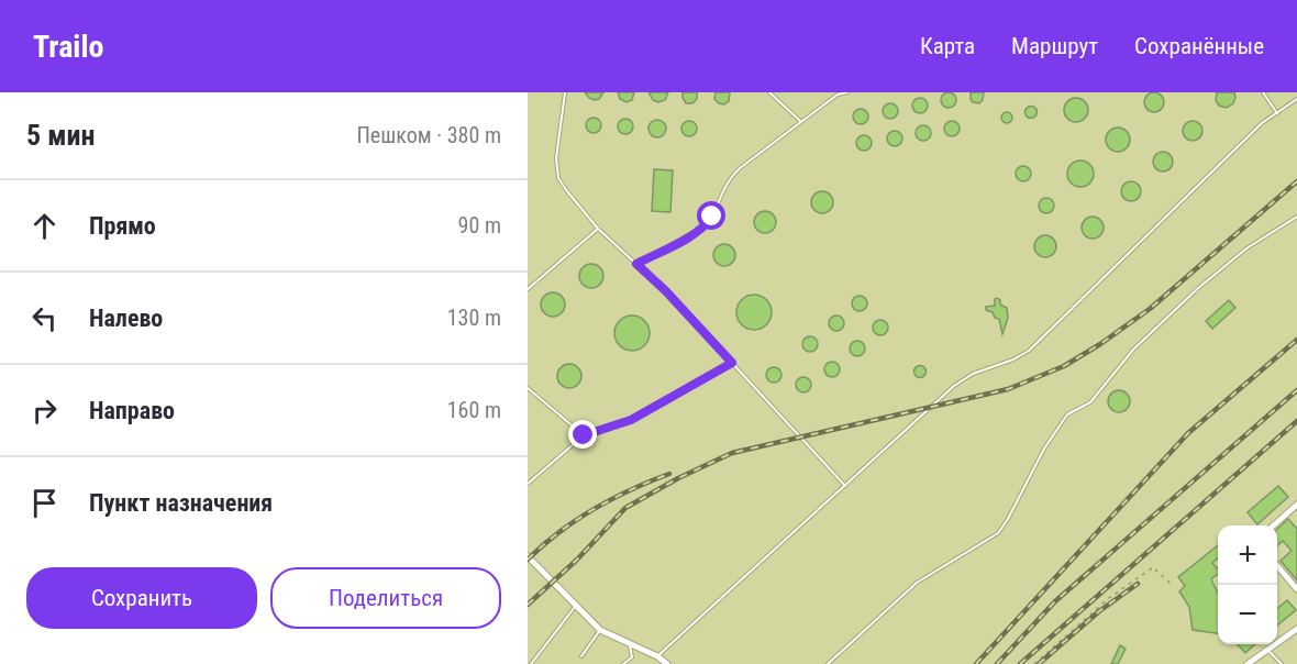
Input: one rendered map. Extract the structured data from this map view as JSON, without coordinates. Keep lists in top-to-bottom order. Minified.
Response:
{"page":{"header":"Trailo","nav":["Карта","Маршрут","Сохранённые"],"heading":["5 мин","Пешком · 380 m"],"list":[["Прямо","90 m"],["Налево","130 m"],["Направо","160 m"],"Пункт назначения"],"map_buttons":["+","−"],"buttons":["Сохранить","Поделиться"]}}
